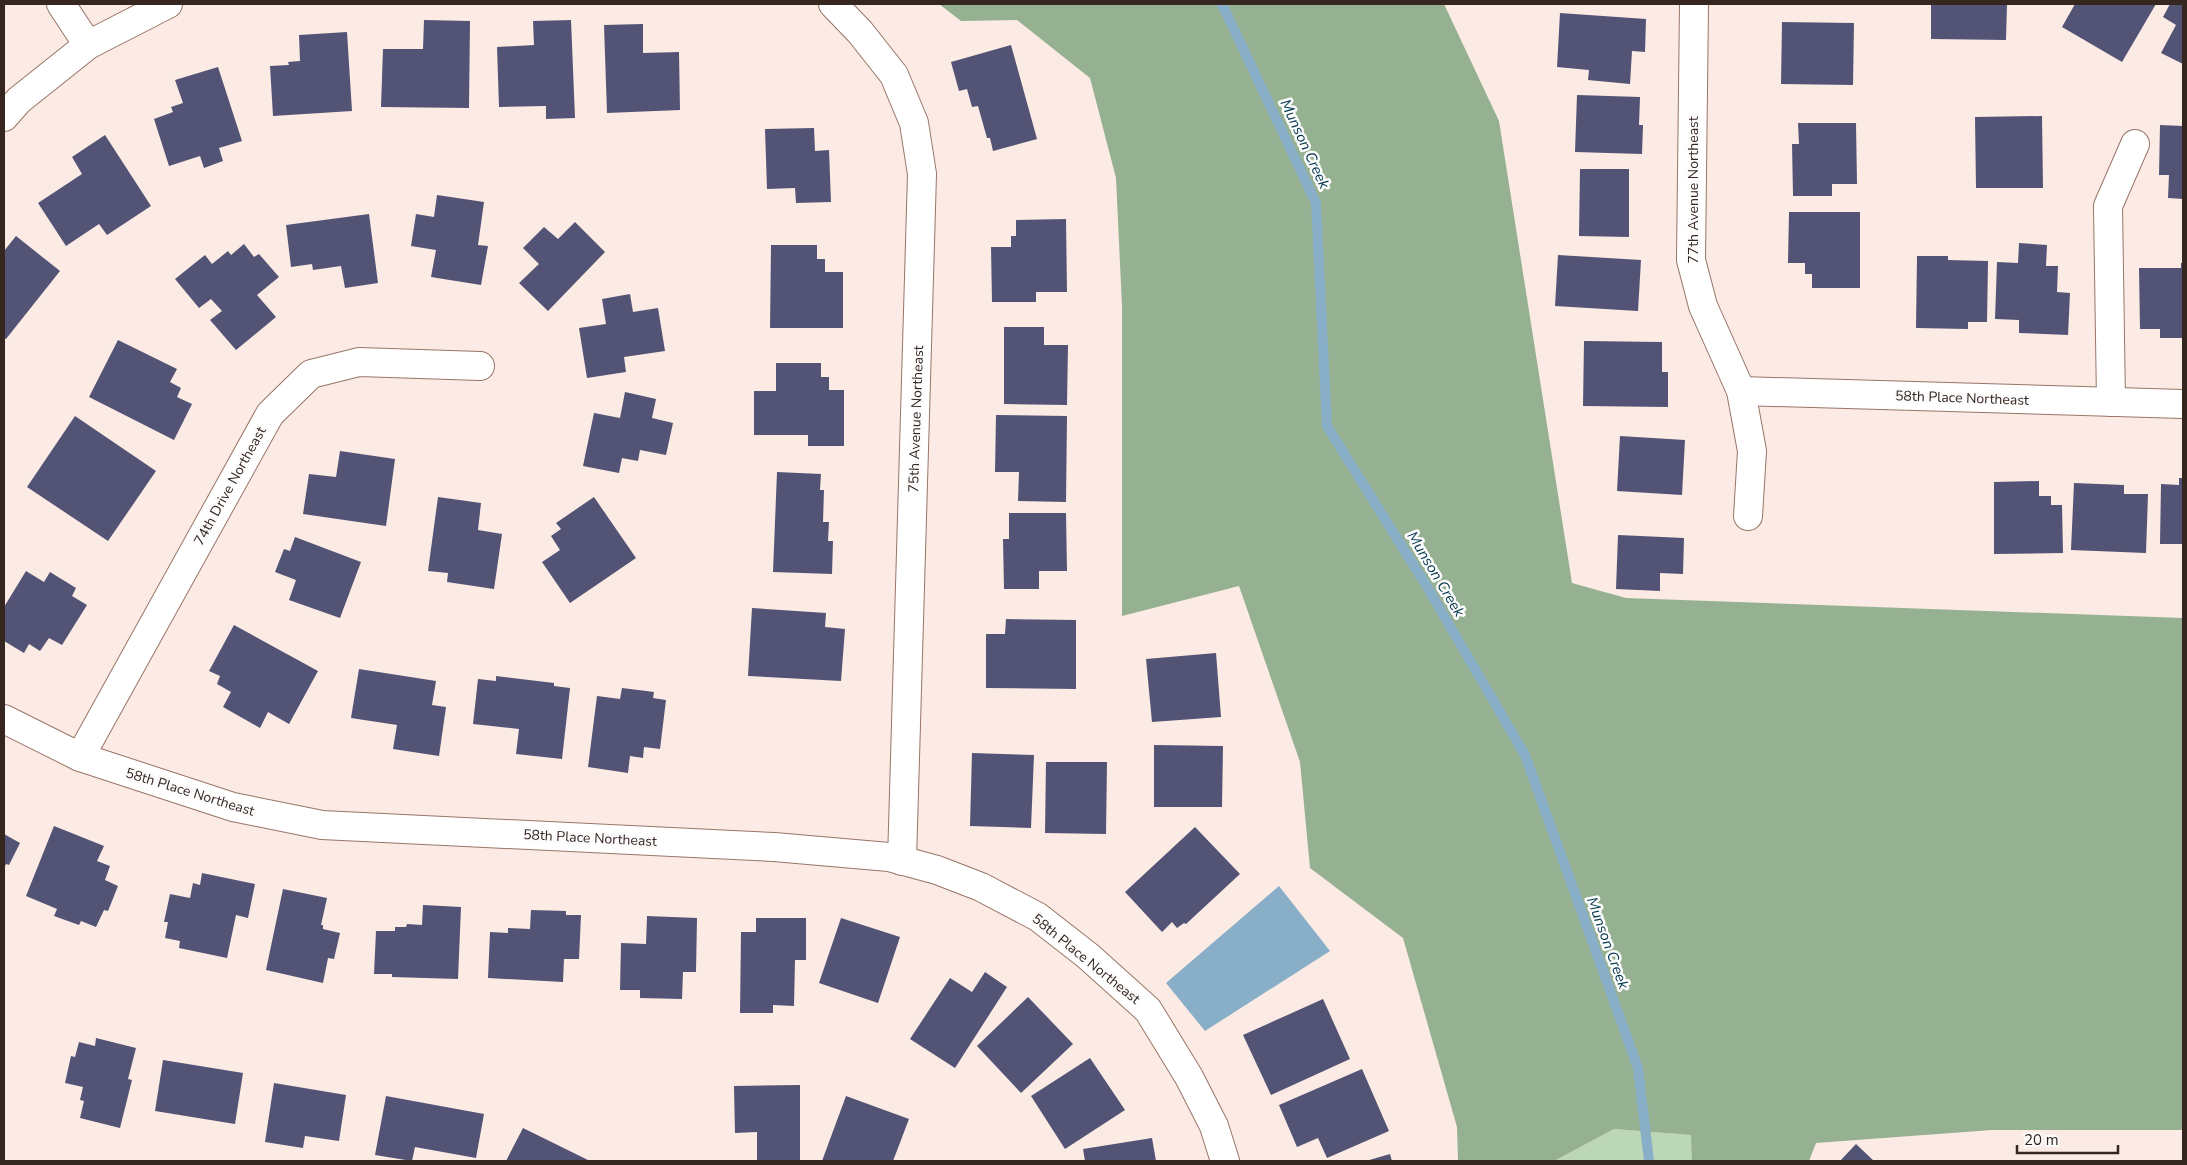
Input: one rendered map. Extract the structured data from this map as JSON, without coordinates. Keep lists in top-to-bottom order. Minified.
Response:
{"streets":{"street":["77th Avenue Northeast","58th Place Northeast","75th Avenue Northeast","74th Drive Northeast"]},"crossings":[["77th Avenue Northeast","58th Place Northeast"],["58th Place Northeast","75th Avenue Northeast"],["58th Place Northeast","74th Drive Northeast"]],"water":["Munson Creek"],"scale_bar":"20 m"}
